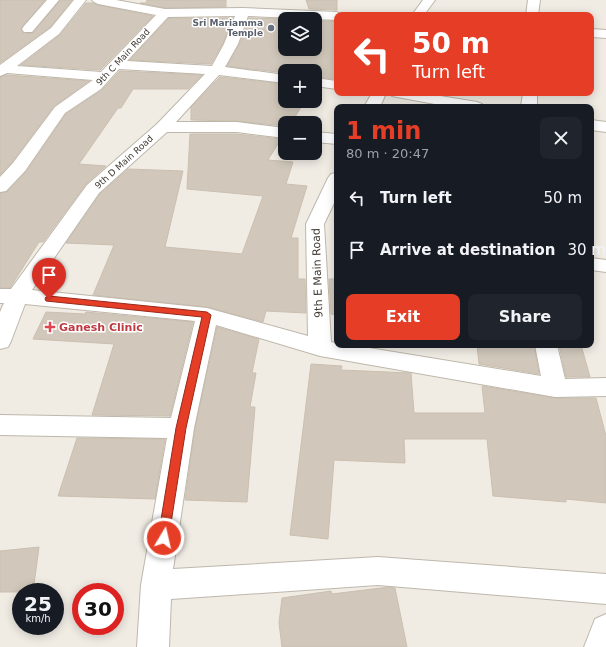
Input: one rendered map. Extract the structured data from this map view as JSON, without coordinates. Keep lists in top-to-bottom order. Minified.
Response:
{"streets":{"street":["9th C Main Road","9th D Main Road","9th E Main Road"]},"places":{"other":["Sri Mariamma Temple"],"health":["Ganesh Clinic"]},"page":{"map_buttons":["+","−"],"turn":["50 m","Turn left"],"heading":["1 min","80 m · 20:47"],"list":[{"name":"Turn left","value":"50 m"},{"name":"Arrive at destination","value":"30 m"}],"buttons":["Exit","Share"],"speed":"25 km/h","limit":"30"}}
